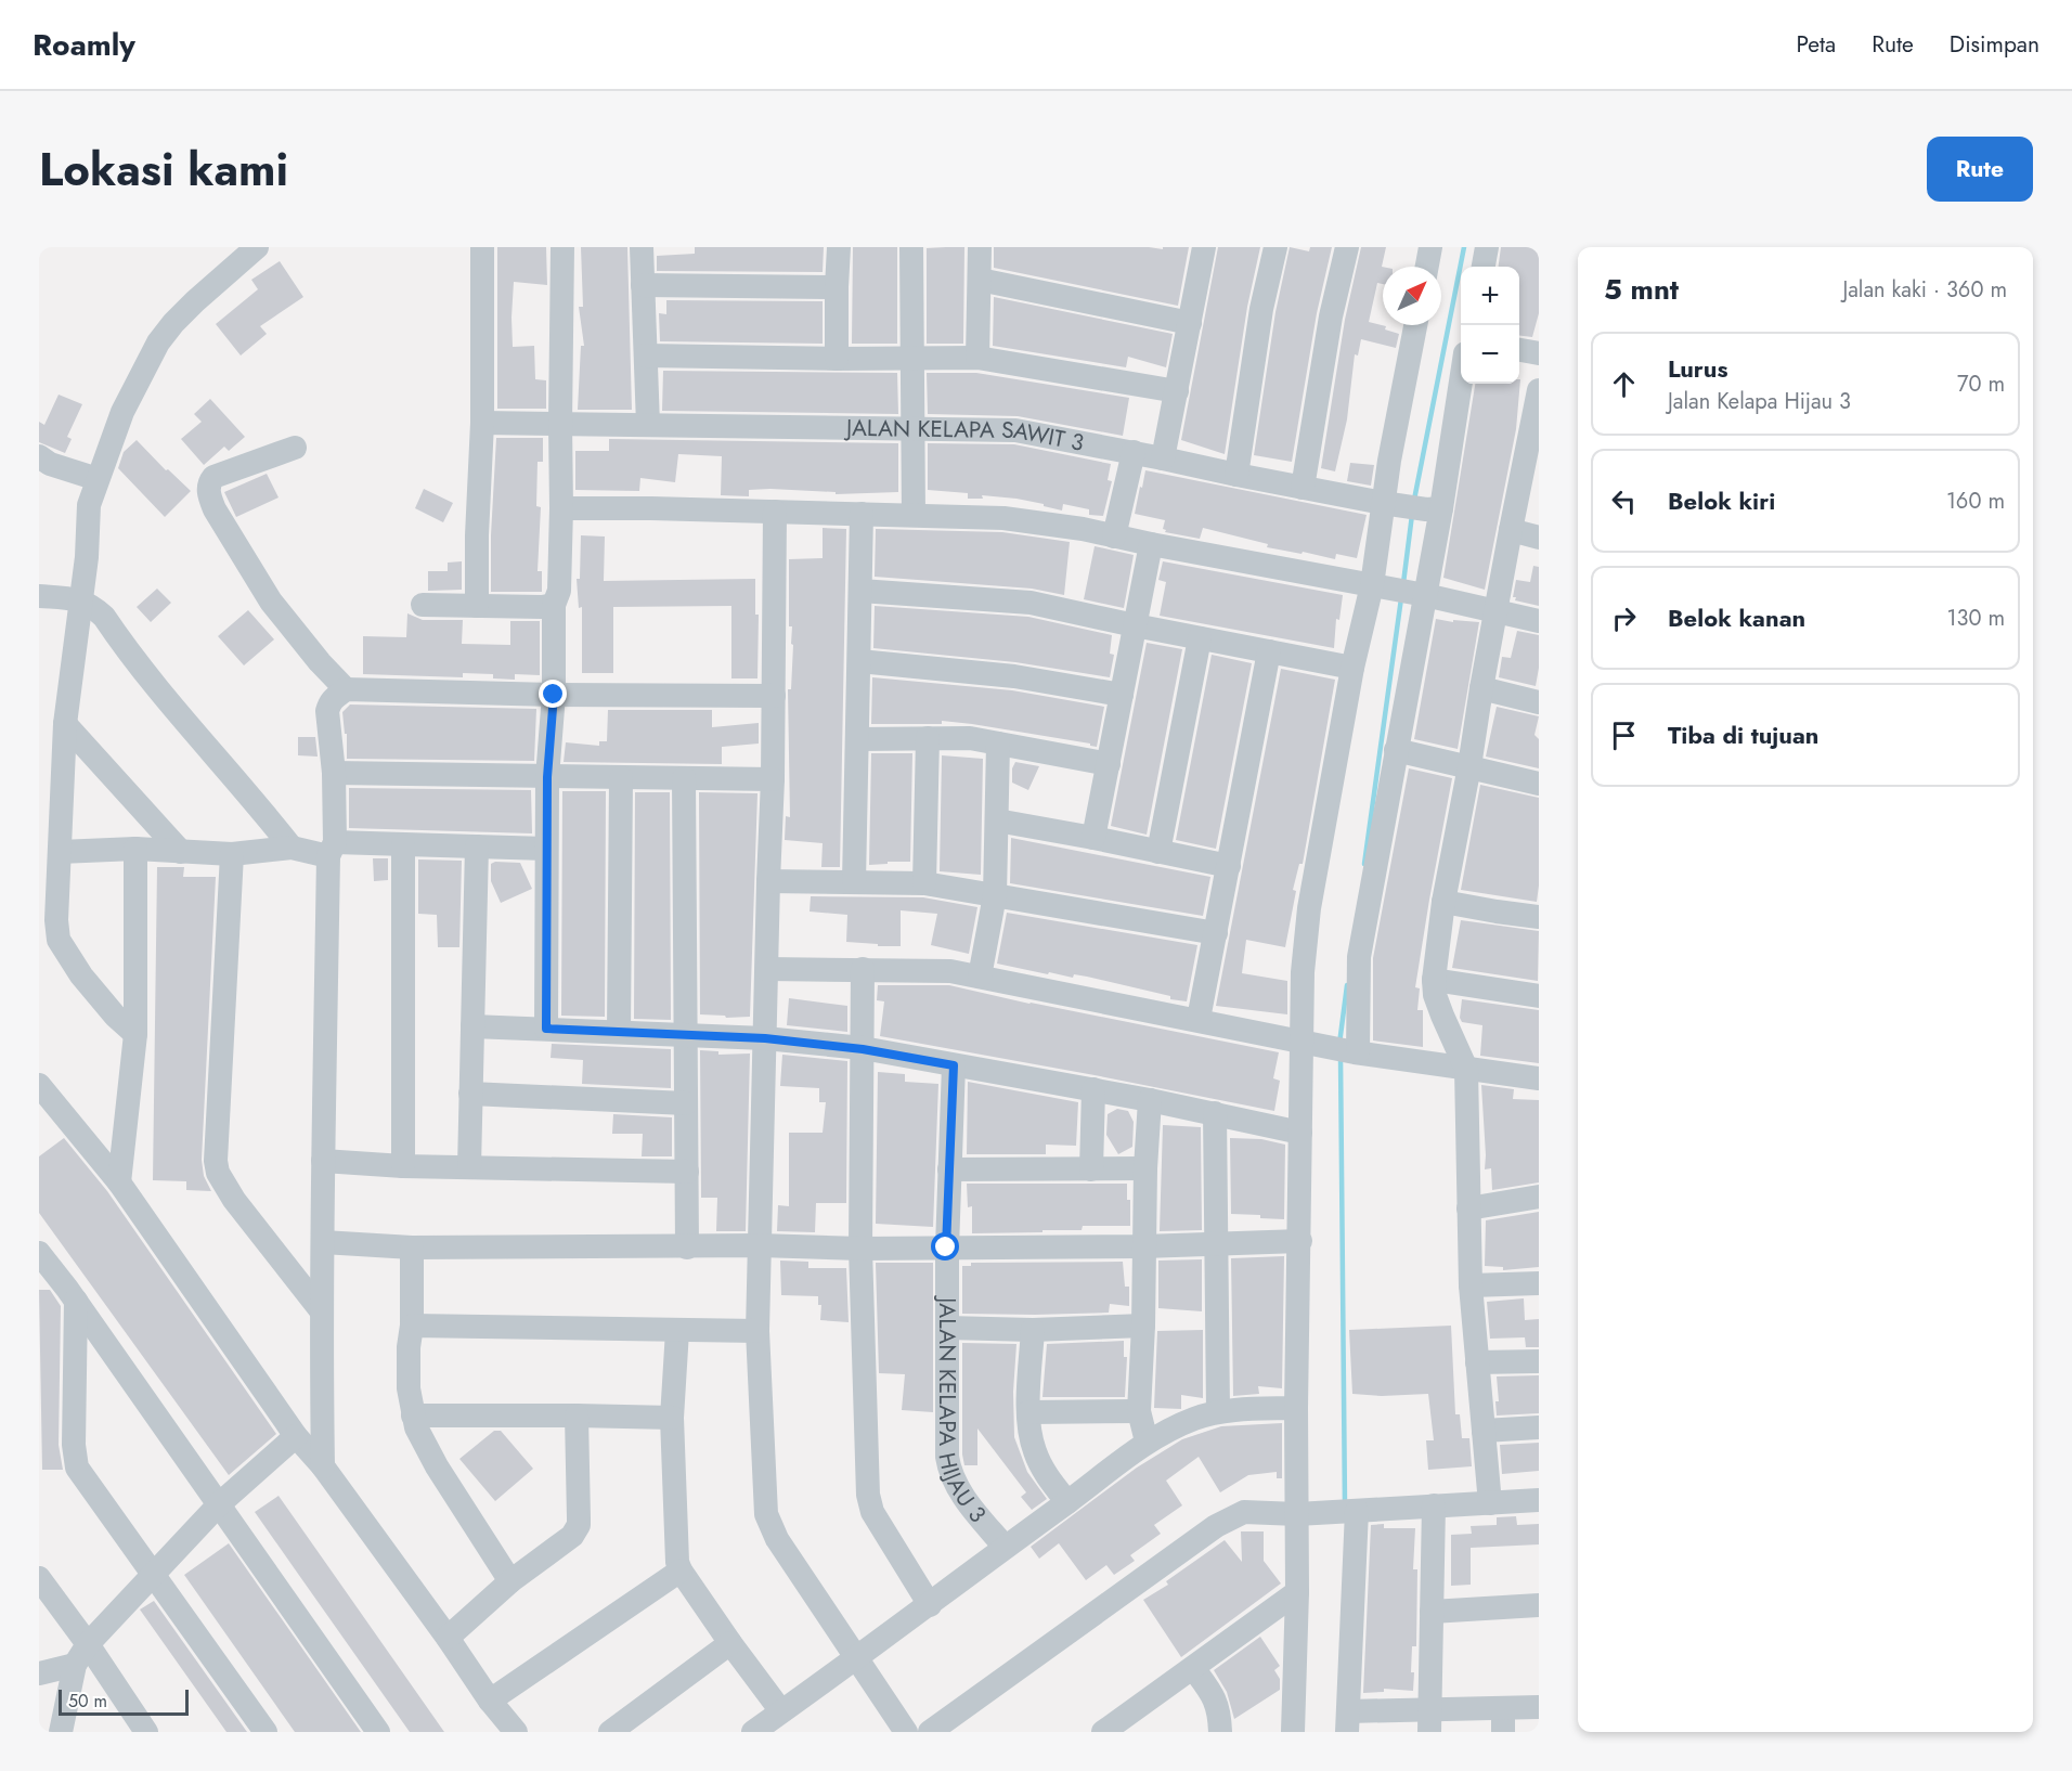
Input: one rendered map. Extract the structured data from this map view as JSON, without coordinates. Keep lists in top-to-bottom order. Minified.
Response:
{"streets":{"street":["JALAN KELAPA SAWIT 3","JALAN KELAPA HIJAU 3"]},"scale_bar":"50 m","north":"top right","page":{"header":"Roamly","nav":["Peta","Rute","Disimpan"],"title":"Lokasi kami","buttons":"Rute","heading":["5 mnt","Jalan kaki · 360 m"],"map_buttons":["+","−"],"list":[["Lurus","Jalan Kelapa Hijau 3","70 m"],["Belok kiri","160 m"],["Belok kanan","130 m"],"Tiba di tujuan"],"scale":"50 m"}}
